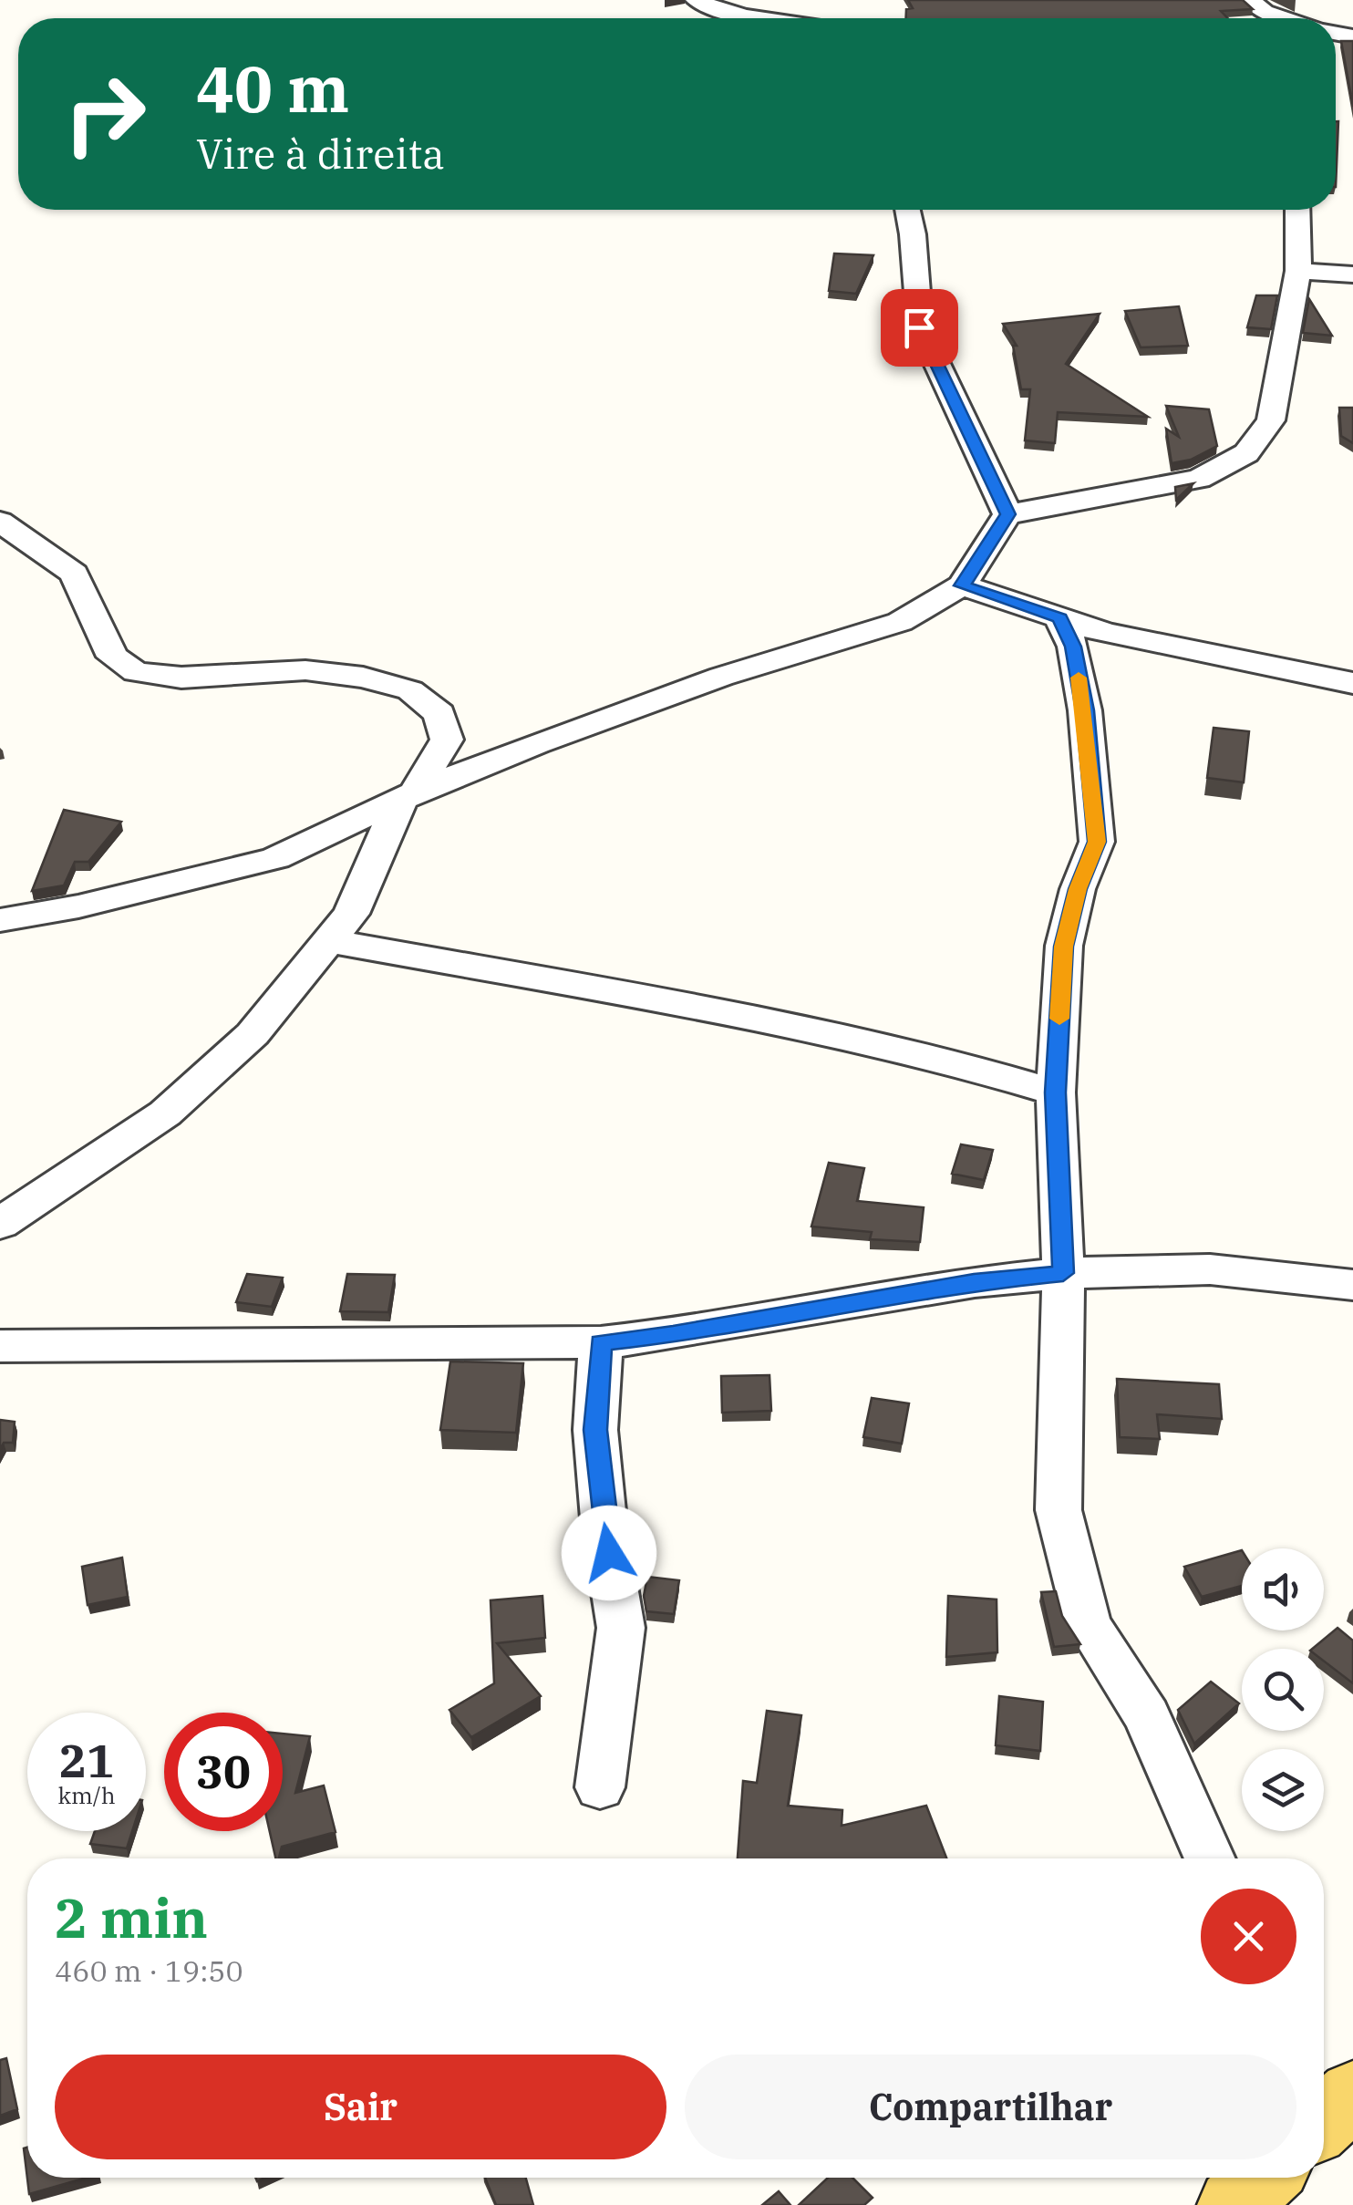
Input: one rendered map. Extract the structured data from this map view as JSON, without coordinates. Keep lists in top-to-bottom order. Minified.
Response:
{"page":{"turn":["40 m","Vire à direita"],"speed":"21 km/h","limit":"30","heading":["2 min","460 m · 19:50"],"buttons":["Sair","Compartilhar"]}}
